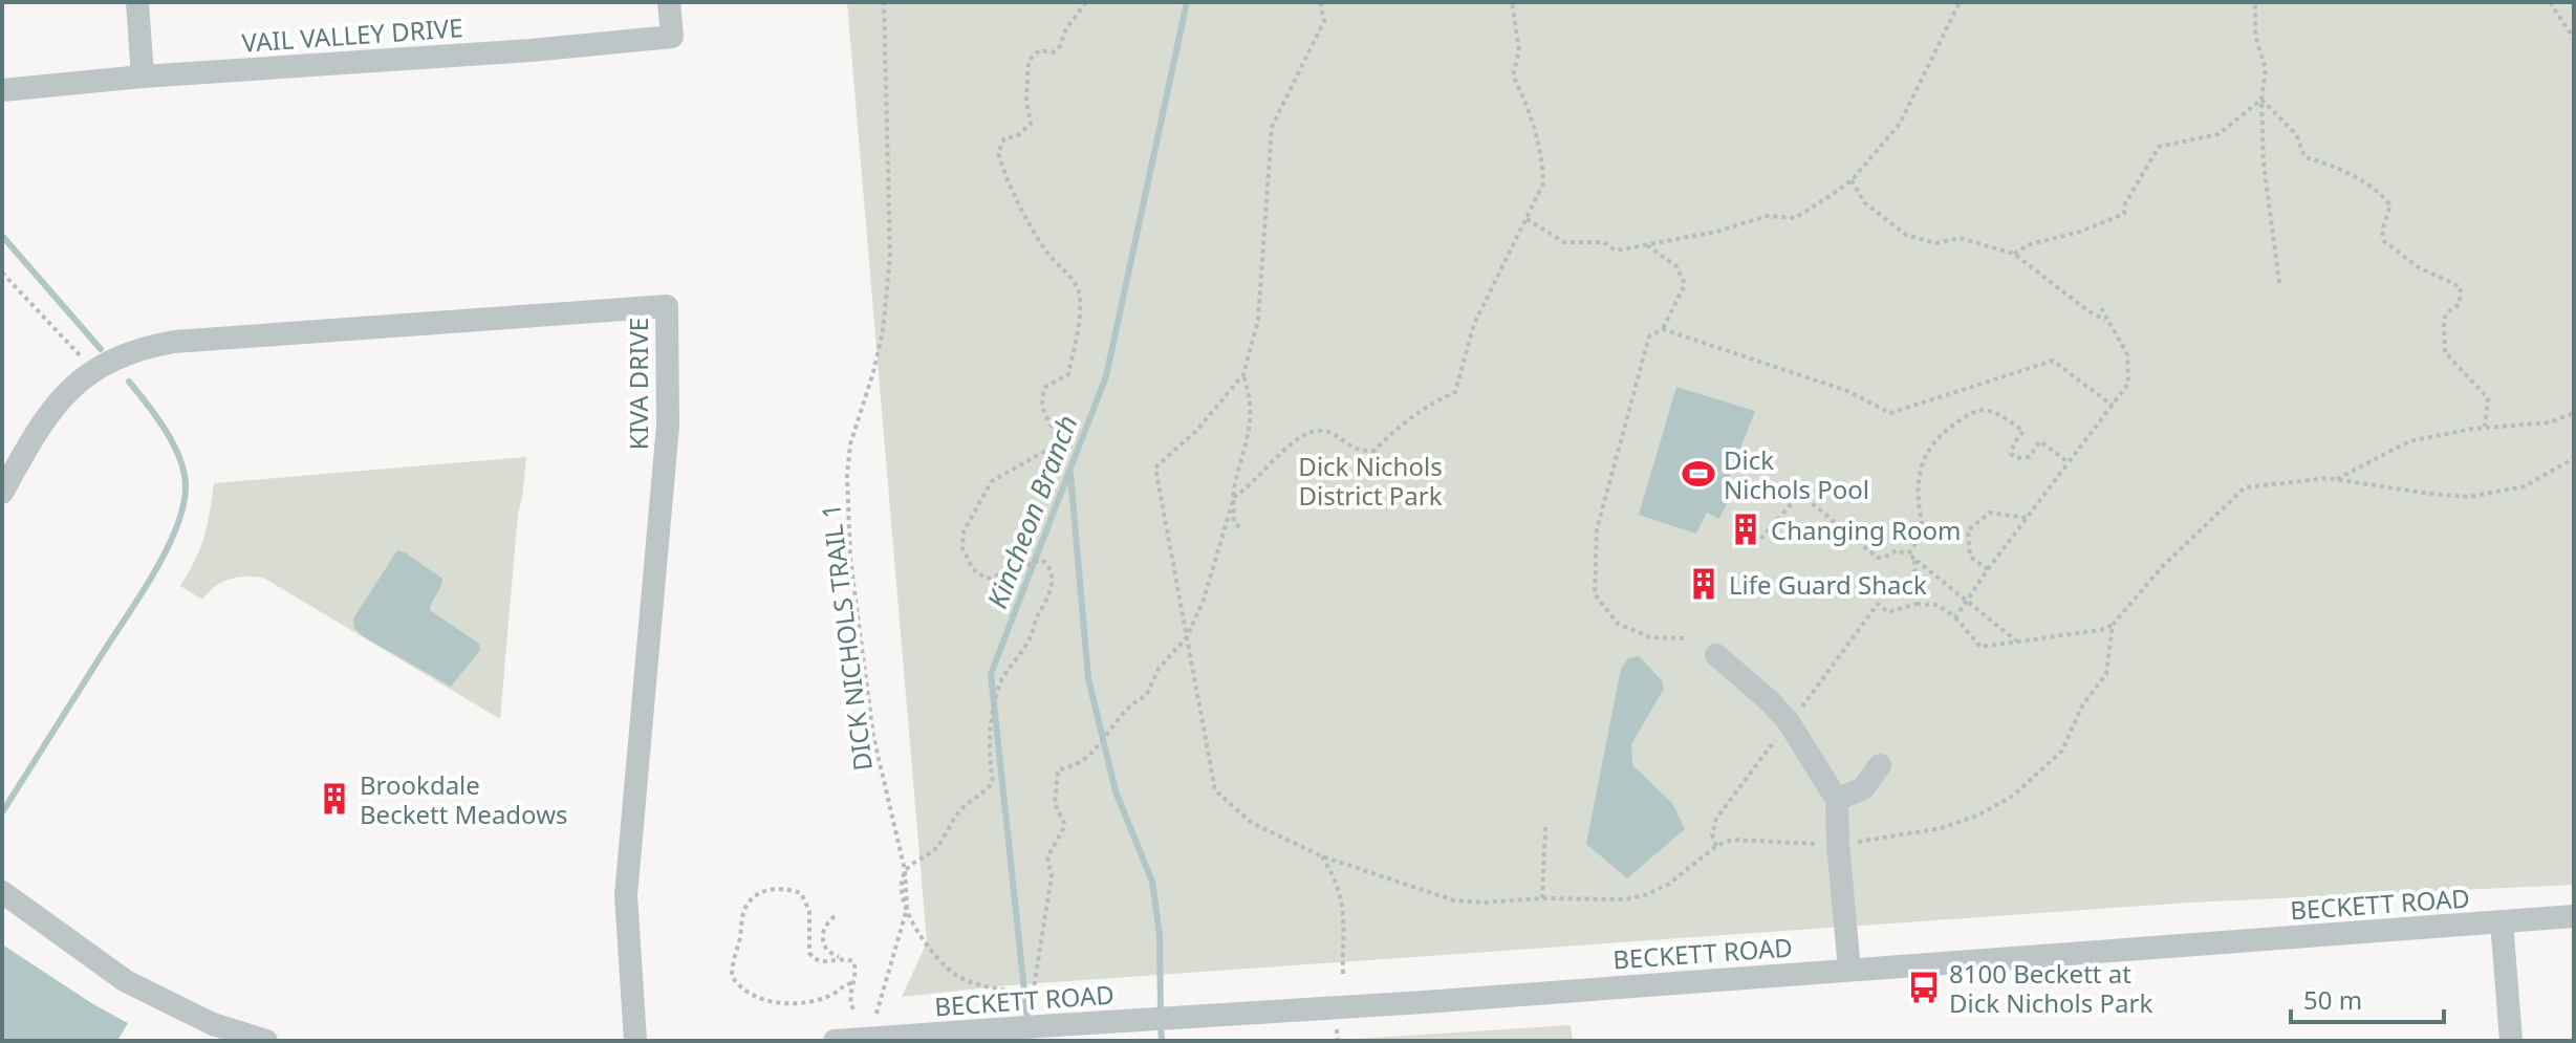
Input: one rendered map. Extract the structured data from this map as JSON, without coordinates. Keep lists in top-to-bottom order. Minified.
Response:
{"streets":{"street":["VAIL VALLEY DRIVE","KIVA DRIVE","BECKETT ROAD"],"path":["DICK NICHOLS TRAIL 1"]},"water":["Kincheon Branch"],"parks":["Dick Nichols District Park"],"places":{"sports":["Dick Nichols Pool"],"building":["Changing Room","Life Guard Shack","Brookdale Beckett Meadows"],"bus stop":["8100 Beckett at Dick Nichols Park"]},"scale_bar":"50 m"}
